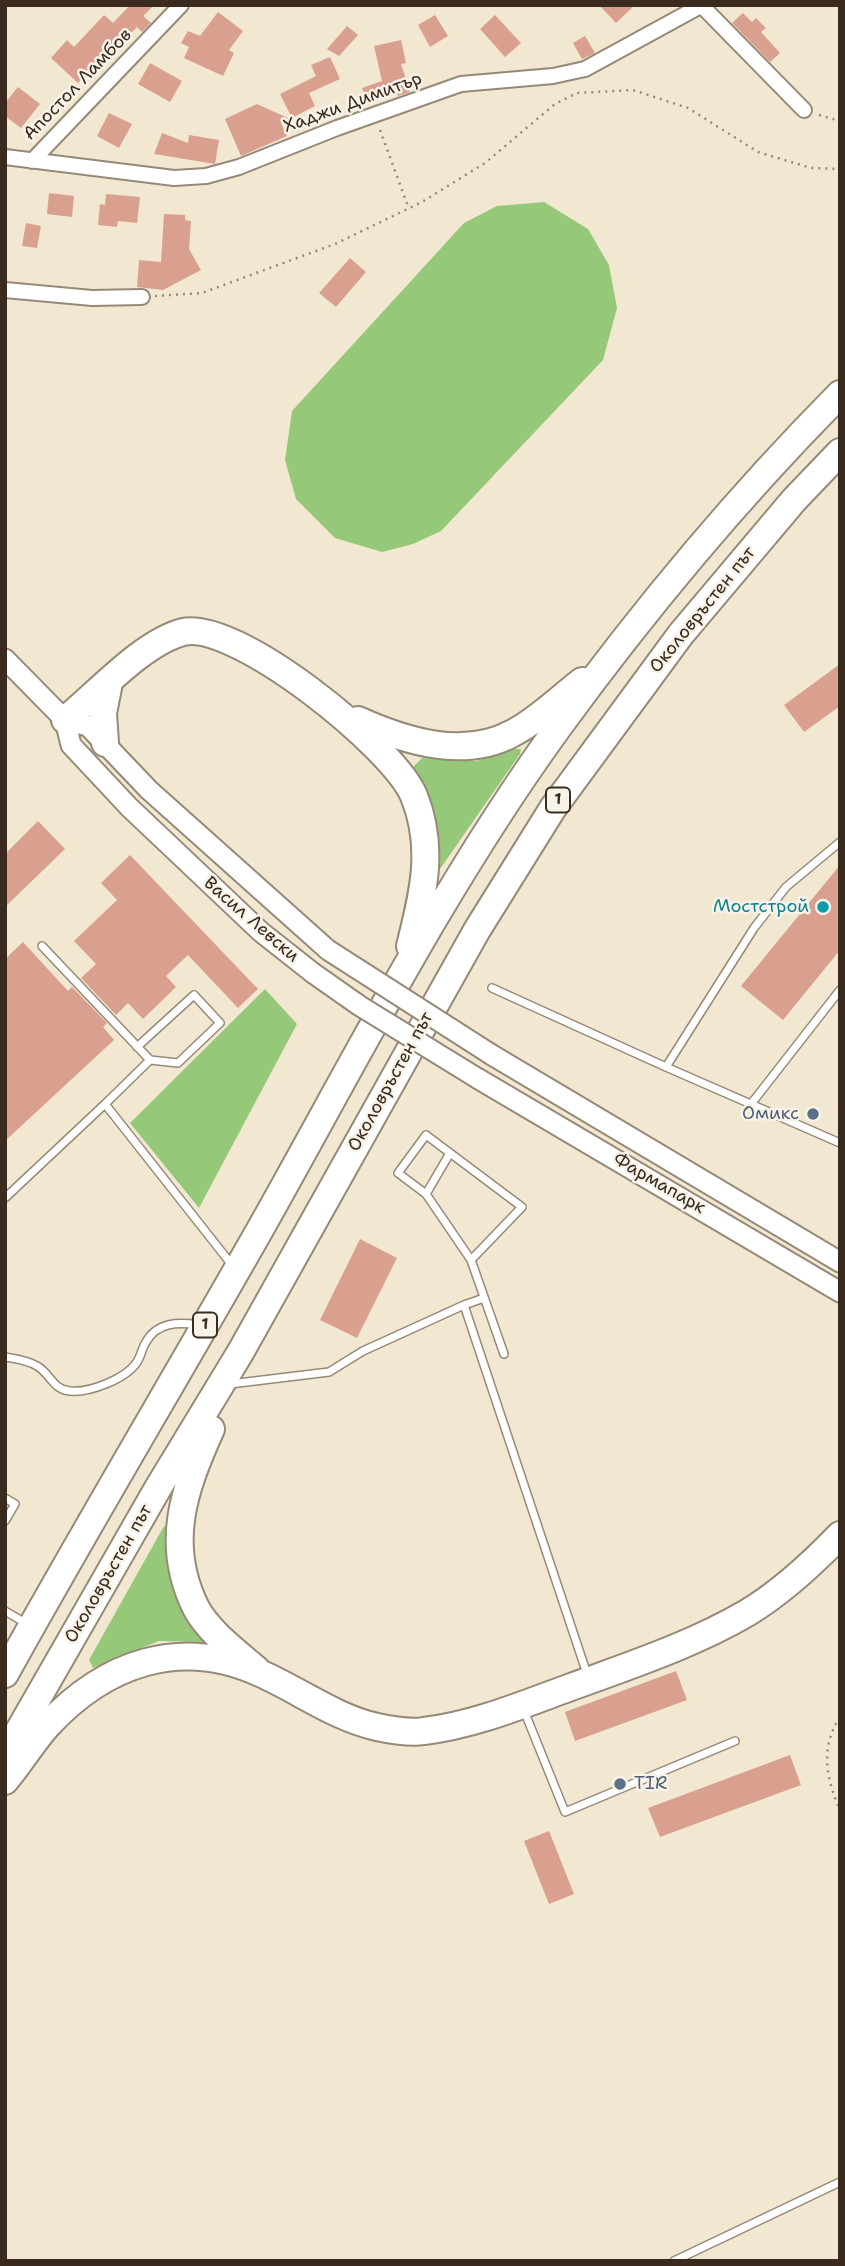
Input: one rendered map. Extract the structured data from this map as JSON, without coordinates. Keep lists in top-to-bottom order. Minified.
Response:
{"streets":{"highway":["Околовръстен път","1"],"street":["Апостол Ламбов","Хаджи Димитър","Васил Левски","Фармапарк"]},"crossings":[["Апостол Ламбов","Хаджи Димитър"],["Васил Левски","Фармапарк"]],"places":["Мостстрой","Омикс","TIR"]}
